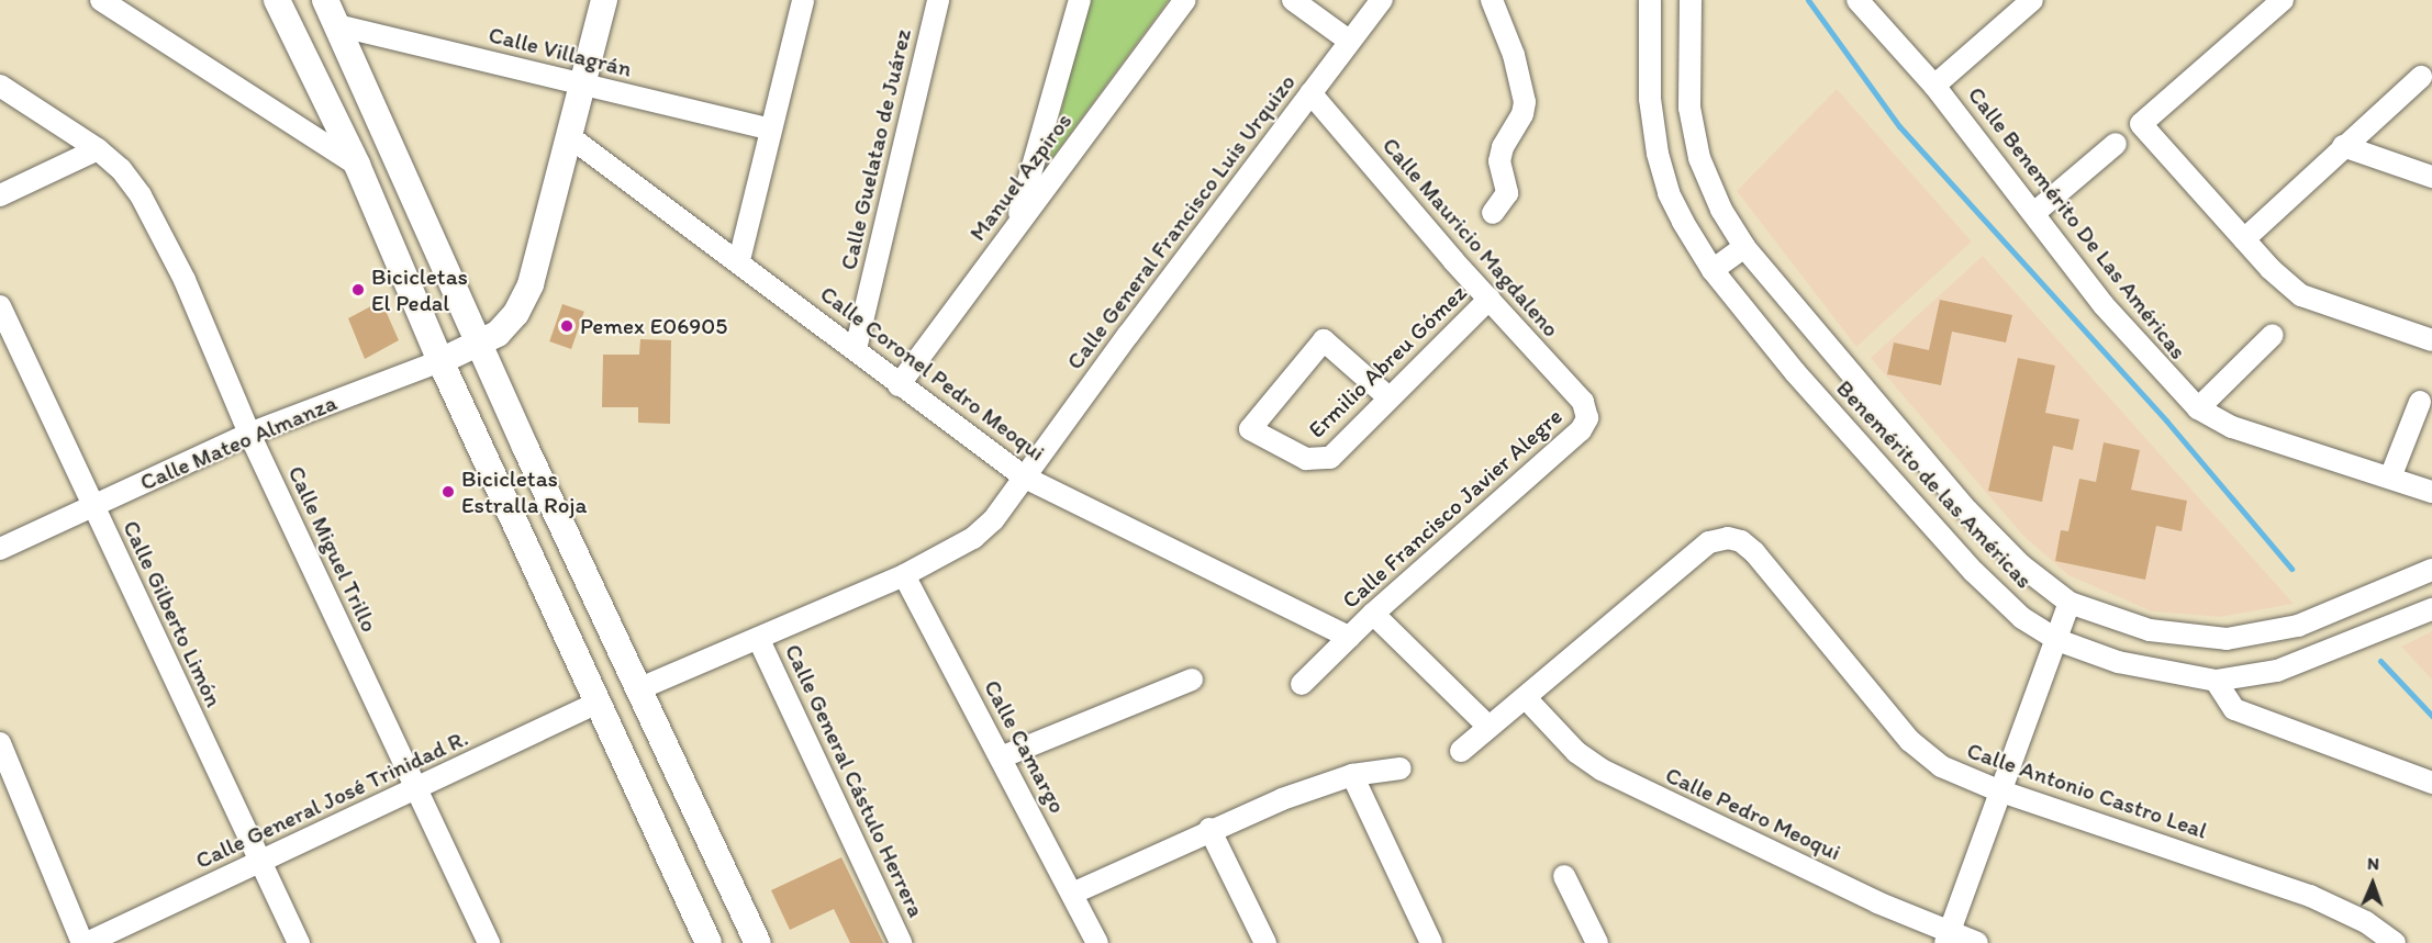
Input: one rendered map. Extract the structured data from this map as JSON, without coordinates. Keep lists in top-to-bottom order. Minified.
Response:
{"streets":{"main road":["Calle Mateo Almanza"],"street":["Calle Villagrán","Calle Guelatao de Juárez","Manuel Azpiros","Calle General Francisco Luis Urquizo","Calle Benemérito De Las Américas","Calle Mauricio Magdaleno","Ermilio Abreu Gómez","Calle Coronel Pedro Meoqui","Benemérito de las Américas","Calle Francisco Javier Alegre","Calle Miguel Trillo","Calle Gilberto Limón","Calle Camargo","Calle General Cástulo Herrera","Calle Antonio Castro Leal","Calle General José Trinidad R.","Calle Pedro Meoqui"]},"crossings":[["Calle Guelatao de Juárez","Calle Coronel Pedro Meoqui"],["Manuel Azpiros","Calle Coronel Pedro Meoqui"],["Calle General Francisco Luis Urquizo","Calle Mauricio Magdaleno"],["Calle General Francisco Luis Urquizo","Calle Coronel Pedro Meoqui"],["Calle Mauricio Magdaleno","Ermilio Abreu Gómez"],["Calle Mauricio Magdaleno","Calle Francisco Javier Alegre"],["Calle Coronel Pedro Meoqui","Calle Francisco Javier Alegre"],["Calle Mateo Almanza","Calle Miguel Trillo"],["Calle Mateo Almanza","Calle Gilberto Limón"],["Calle Miguel Trillo","Calle General José Trinidad R."],["Calle Gilberto Limón","Calle General José Trinidad R."],["Calle Antonio Castro Leal","Calle Pedro Meoqui"]],"places":["Bicicletas El Pedal","Pemex E06905","Bicicletas Estralla Roja"],"north":"top"}
